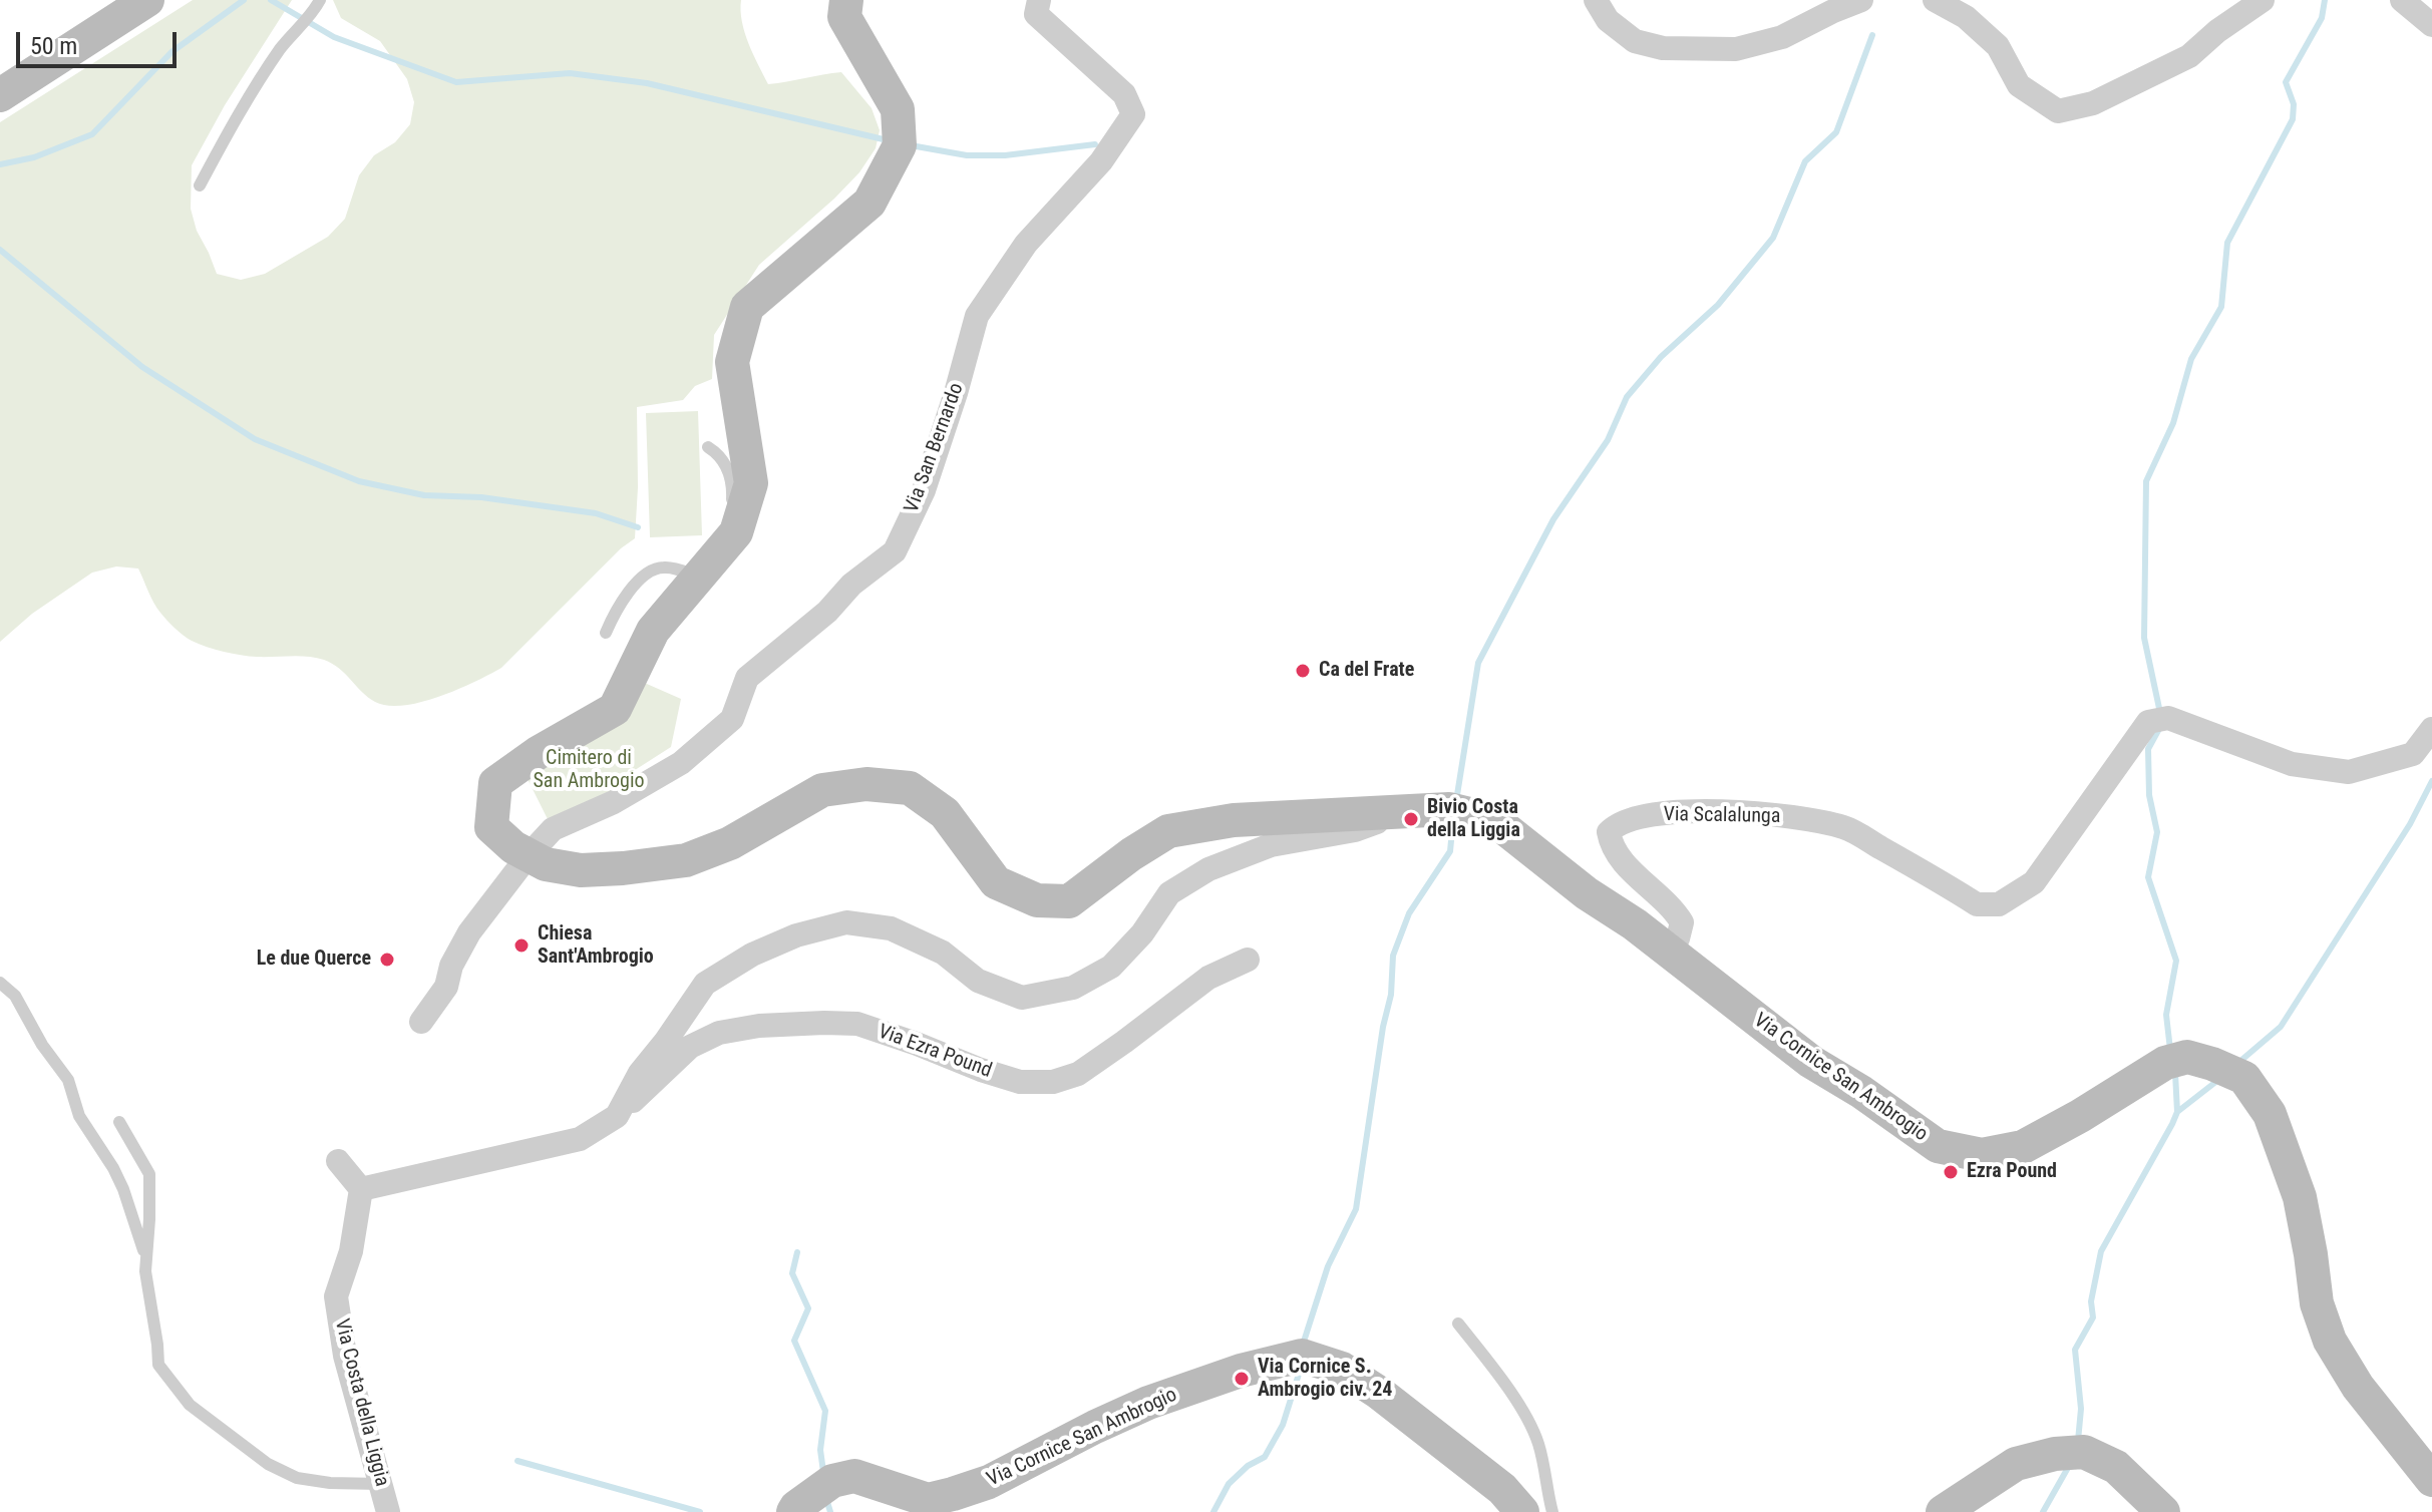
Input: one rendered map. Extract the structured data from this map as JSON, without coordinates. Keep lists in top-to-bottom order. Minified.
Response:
{"streets":{"street":["Via San Bernardo","Via Scalalunga","Via Ezra Pound","Via Cornice San Ambrogio","Via Costa della Liggia"]},"crossings":[["Via San Bernardo","Via Cornice San Ambrogio"],["Via Scalalunga","Via Cornice San Ambrogio"],["Via Ezra Pound","Via Cornice San Ambrogio"],["Via Cornice San Ambrogio","Via Costa della Liggia"]],"parks":["Cimitero di San Ambrogio"],"places":["Ca del Frate","Bivio Costa della Liggia","Chiesa Sant'Ambrogio","Le due Querce","Ezra Pound","Via Cornice S. Ambrogio civ. 24"],"scale_bar":"50 m"}
